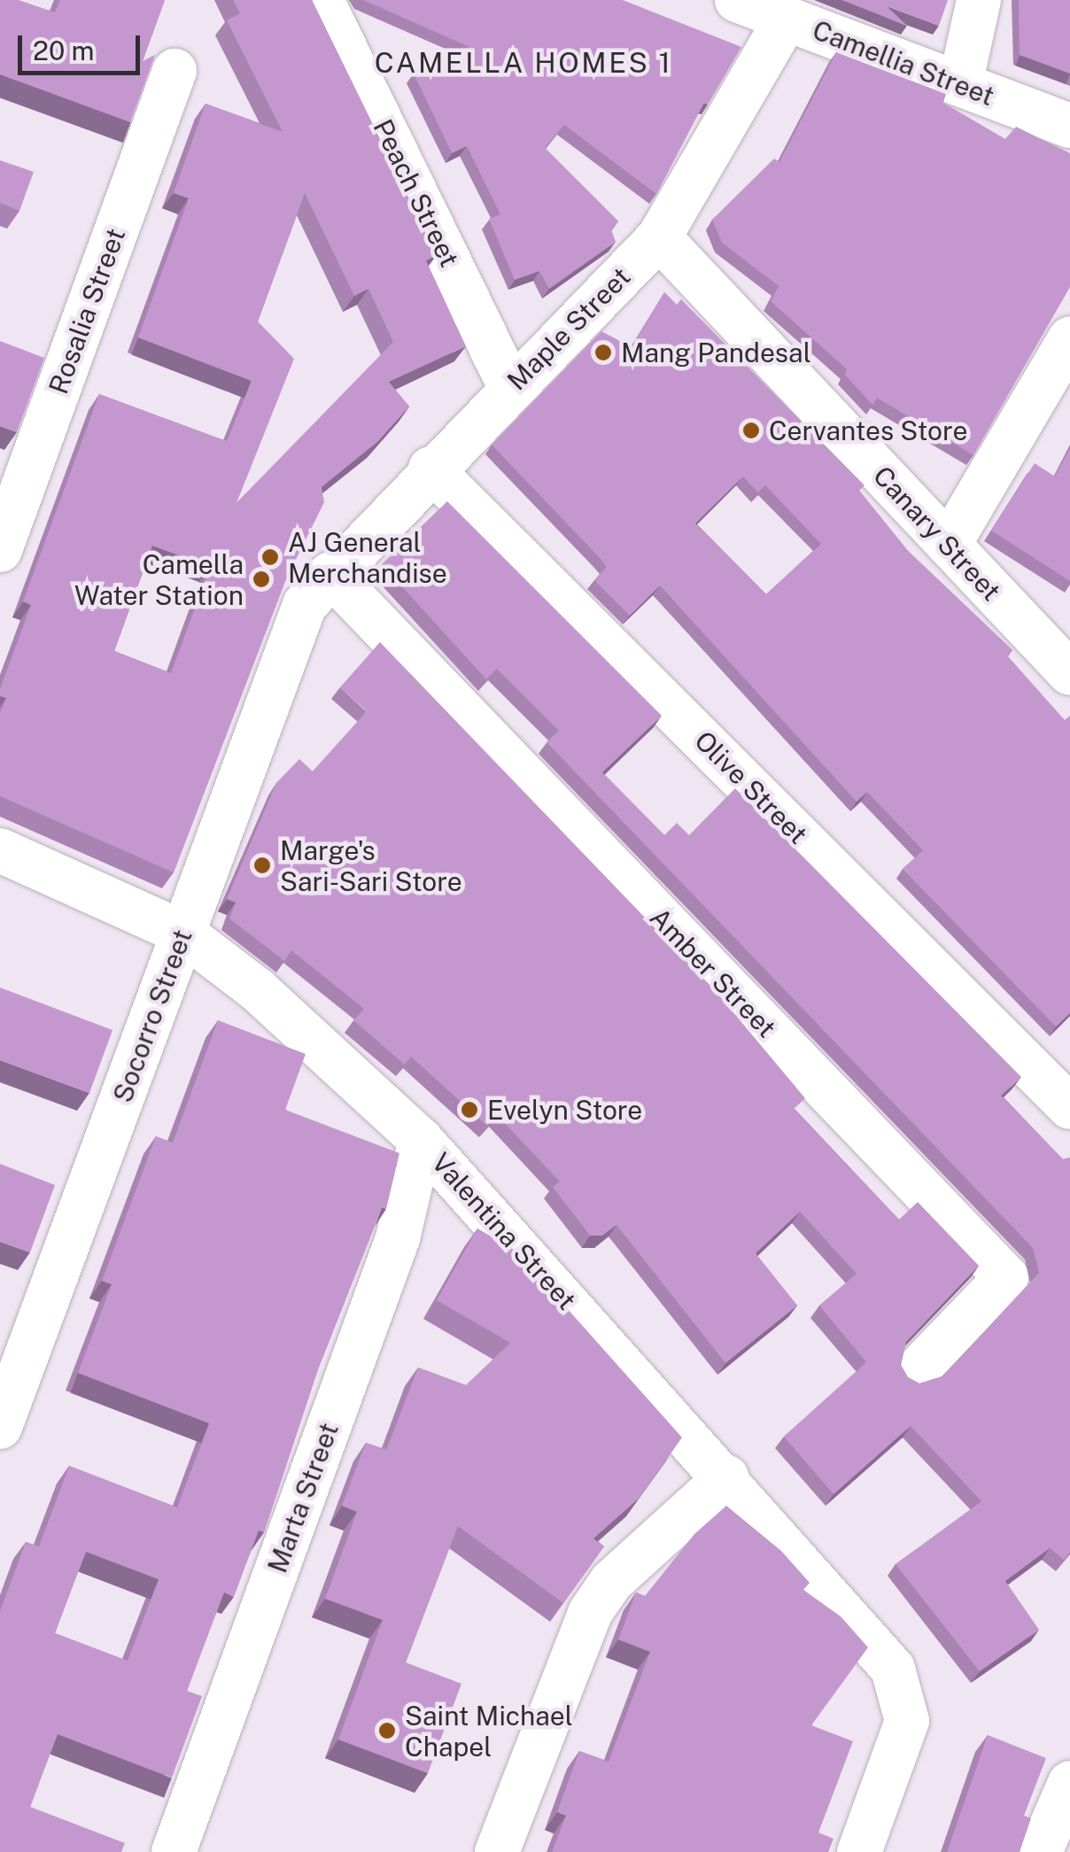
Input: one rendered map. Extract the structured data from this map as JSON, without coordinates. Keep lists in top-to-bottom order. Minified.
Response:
{"streets":{"street":["Camellia Street","Peach Street","Rosalia Street","Maple Street","Canary Street","Olive Street","Amber Street","Socorro Street","Valentina Street","Marta Street"]},"crossings":[["Camellia Street","Maple Street"],["Peach Street","Maple Street"],["Maple Street","Canary Street"],["Maple Street","Olive Street"],["Maple Street","Amber Street"],["Maple Street","Socorro Street"],["Amber Street","Socorro Street"],["Socorro Street","Valentina Street"],["Valentina Street","Marta Street"]],"districts":["CAMELLA HOMES 1"],"places":["Mang Pandesal","Cervantes Store","AJ General Merchandise","Camella Water Station","Marge's Sari-Sari Store","Evelyn Store","Saint Michael Chapel"],"scale_bar":"20 m"}
